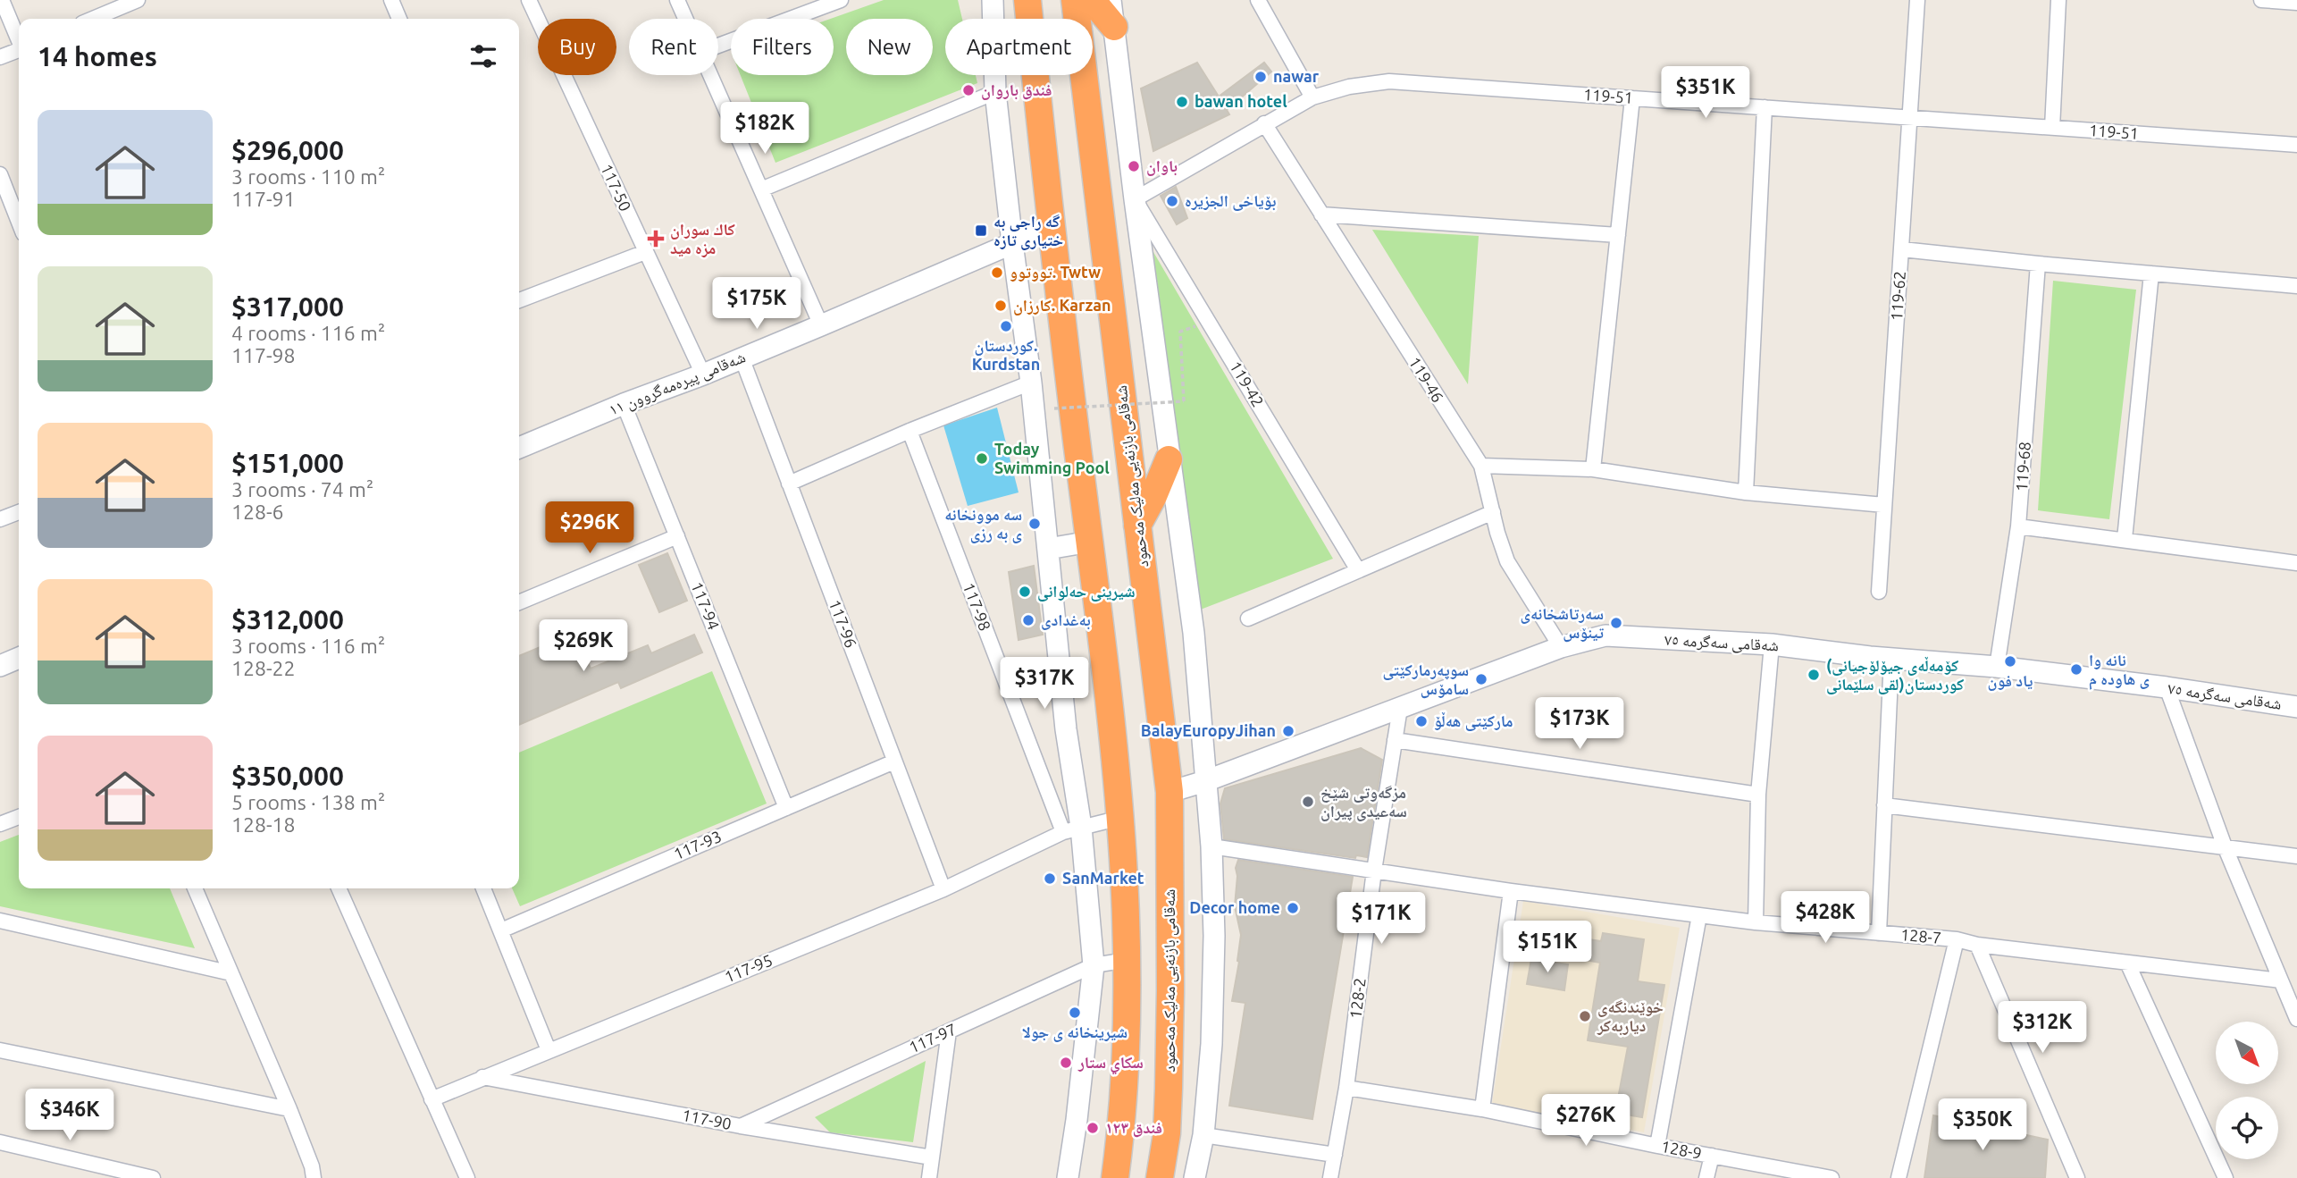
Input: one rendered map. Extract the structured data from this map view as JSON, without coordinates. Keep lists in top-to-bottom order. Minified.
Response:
{"streets":{"highway":["شەقامی بازنەیی مەلیک مەحمود"],"main road":["شەقامی پیرەمەگروون ١١","شەقامی سەگرمە ٧٥"],"street":["119-51","117-50","119-62","119-46","119-42","119-68","117-94","117-98","117-96","117-93","128-7","117-95","128-2","117-97","117-90","128-9"]},"crossings":[["119-51","119-62"],["119-51","119-46"],["119-51","119-42"],["117-50","شەقامی پیرەمەگروون ١١"],["119-46","شەقامی سەگرمە ٧٥"],["شەقامی پیرەمەگروون ١١","117-94"],["شەقامی پیرەمەگروون ١١","117-96"],["119-68","شەقامی سەگرمە ٧٥"],["شەقامی بازنەیی مەلیک مەحمود","شەقامی سەگرمە ٧٥"],["117-94","117-93"],["117-98","117-95"],["117-96","117-93"],["117-96","117-95"],["شەقامی سەگرمە ٧٥","128-2"],["128-7","128-2"],["117-95","117-90"],["128-2","128-9"],["117-97","117-90"]],"places":{"other":["nawar","فندق باروان","bawan hotel","باوان","بۆیاخی الجزیرە","تووتوو. Twtw","کارزان. Karzan","کوردستان. Kurdstan","Today Swimming Pool","سه موونخانه ی به رزی","شیرینی ‌حەلوانی","بەغدادی","سەرتاشخانەی تینۆس","ياد فون","نانه وا ی هاوده م","(کۆمەڵەی جیۆلۆجیانی کوردستان(لقی سلێمانی","سوپەرمارکێتی سامۆس","مارکێتی هەڵۆ","BalayEuropyJihan","مزگەوتی شێخ سەعیدی پیران","SanMarket","Decor home","شیرینخانه ی جولا","خوێندنگەی دیاربەکر","سكاي ستار","فندق ١٢٣"],"transit":["گه راجی به ختيارى تازه"],"health":["كاك سوران مزه ميد"]},"north":"bottom right","page":{"chip":["Buy","Rent","Filters","New","Apartment"],"heading":"14 homes","price":["$351K","$182K","$175K","$296K","$269K","$317K","$173K","$428K","$171K","$151K","$312K","$346K","$276K","$350K"],"list":[{"name":"$296,000","note":"3 rooms · 110 m² · 117-91"},{"name":"$317,000","note":"4 rooms · 116 m² · 117-98"},{"name":"$151,000","note":"3 rooms · 74 m² · 128-6"},{"name":"$312,000","note":"3 rooms · 116 m² · 128-22"},{"name":"$350,000","note":"5 rooms · 138 m² · 128-18"}]}}
